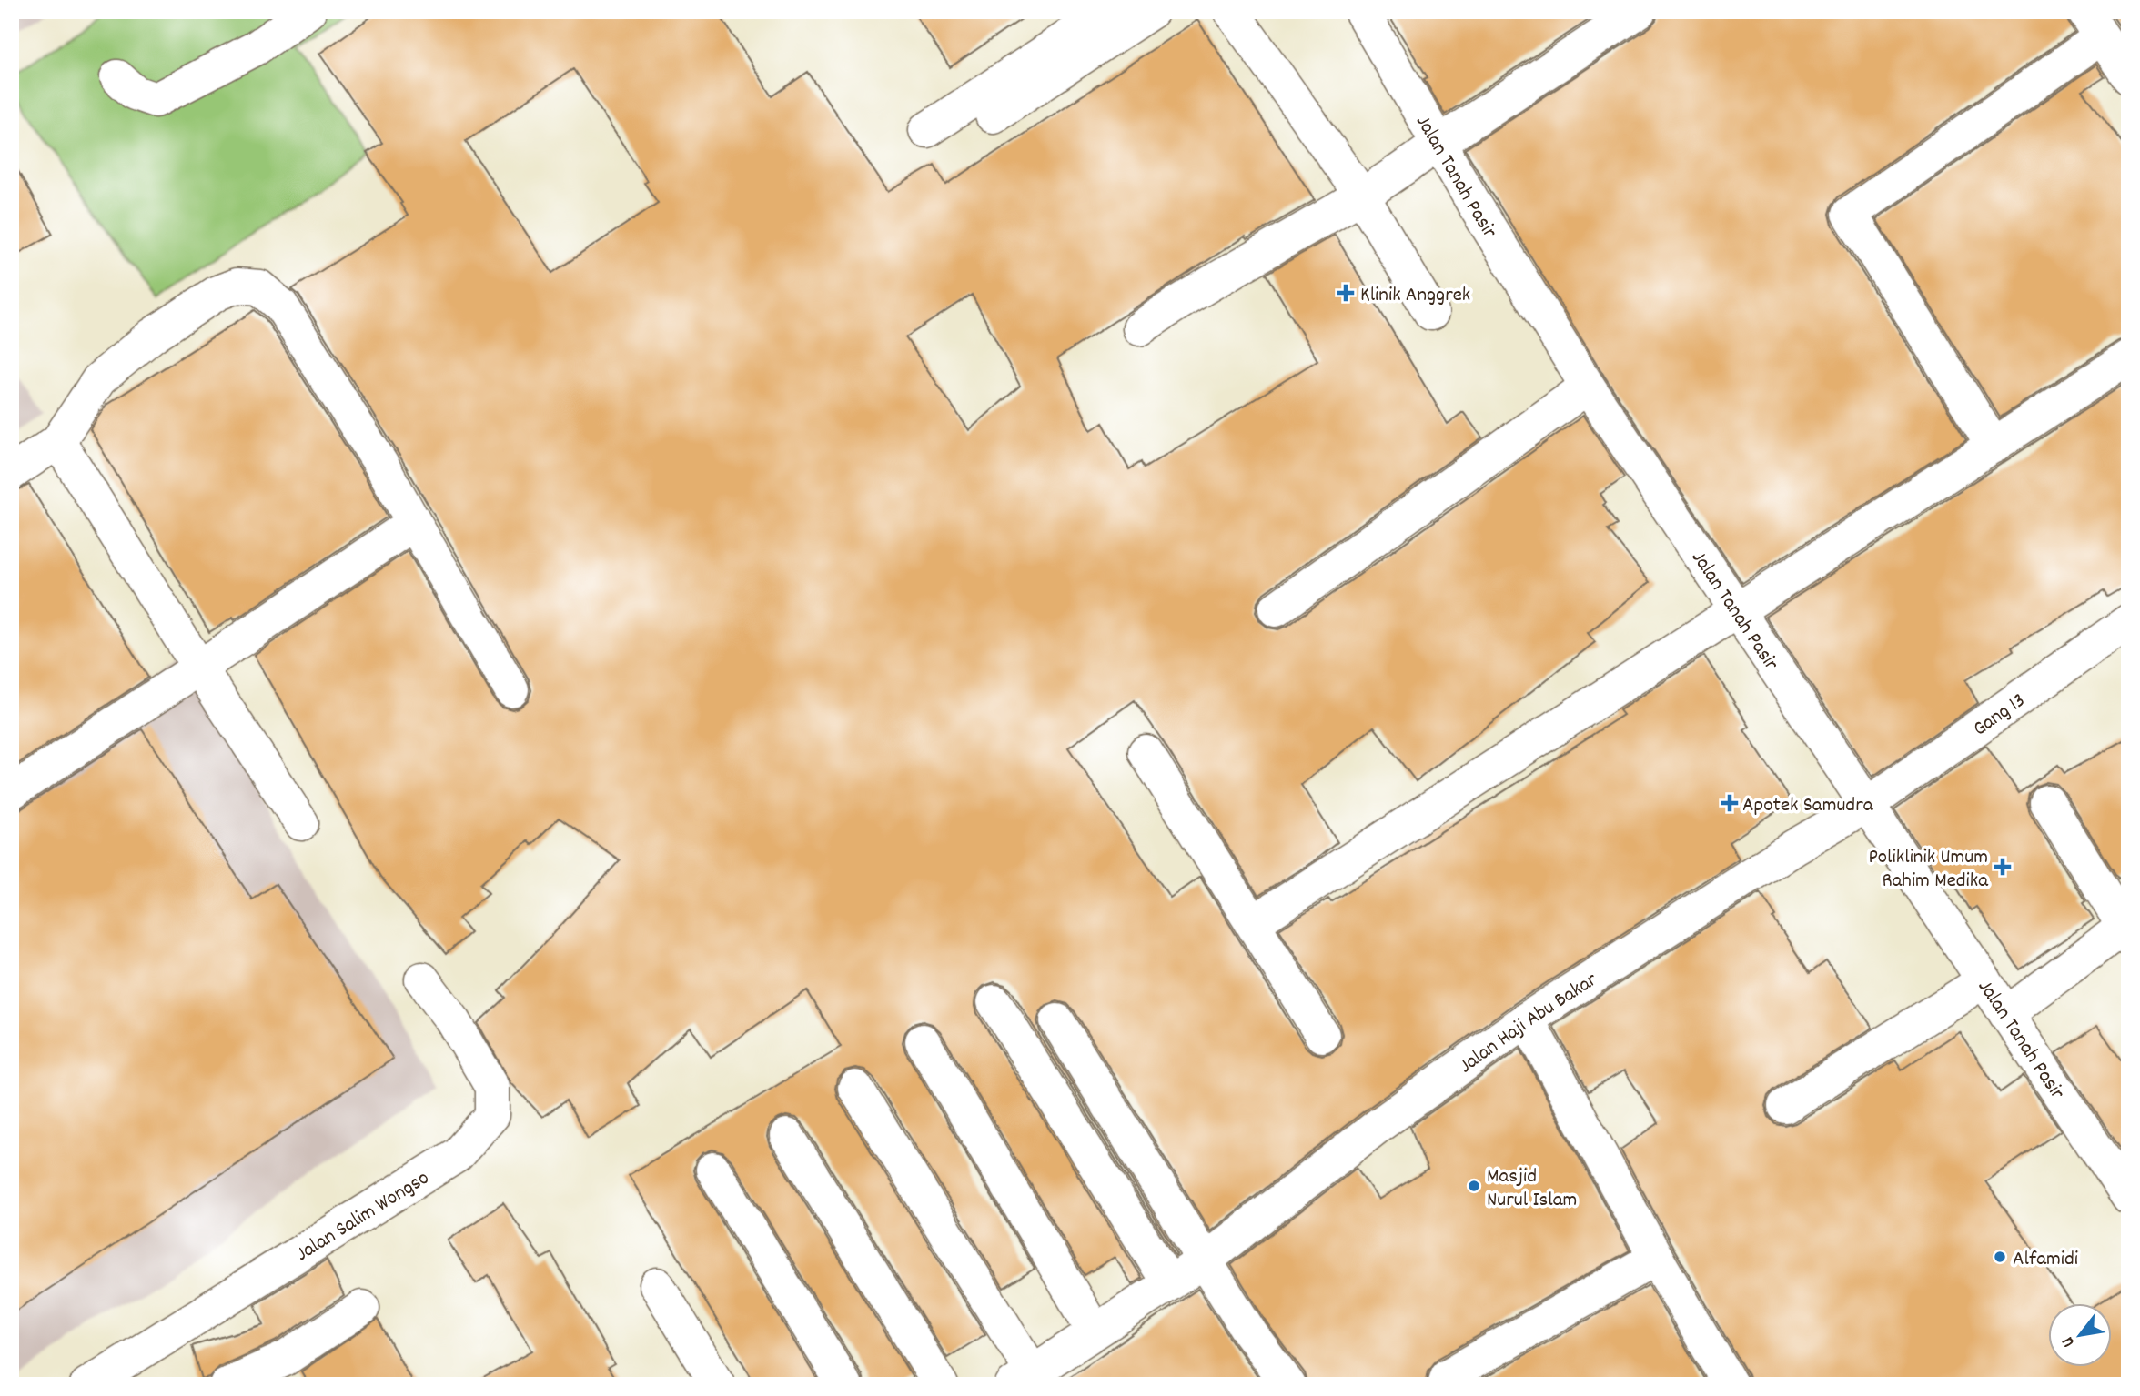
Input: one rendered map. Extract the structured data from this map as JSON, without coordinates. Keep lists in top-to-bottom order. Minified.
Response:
{"streets":{"street":["Jalan Tanah Pasir","Gang 13","Jalan Haji Abu Bakar","Jalan Salim Wongso"]},"crossings":[["Jalan Tanah Pasir","Gang 13"],["Jalan Tanah Pasir","Jalan Haji Abu Bakar"],["Gang 13","Jalan Haji Abu Bakar"]],"places":{"health":["Klinik Anggrek","Apotek Samudra","Poliklinik Umum Rahim Medika"],"other":["Masjid Nurul Islam","Alfamidi"]},"north":"bottom left"}
